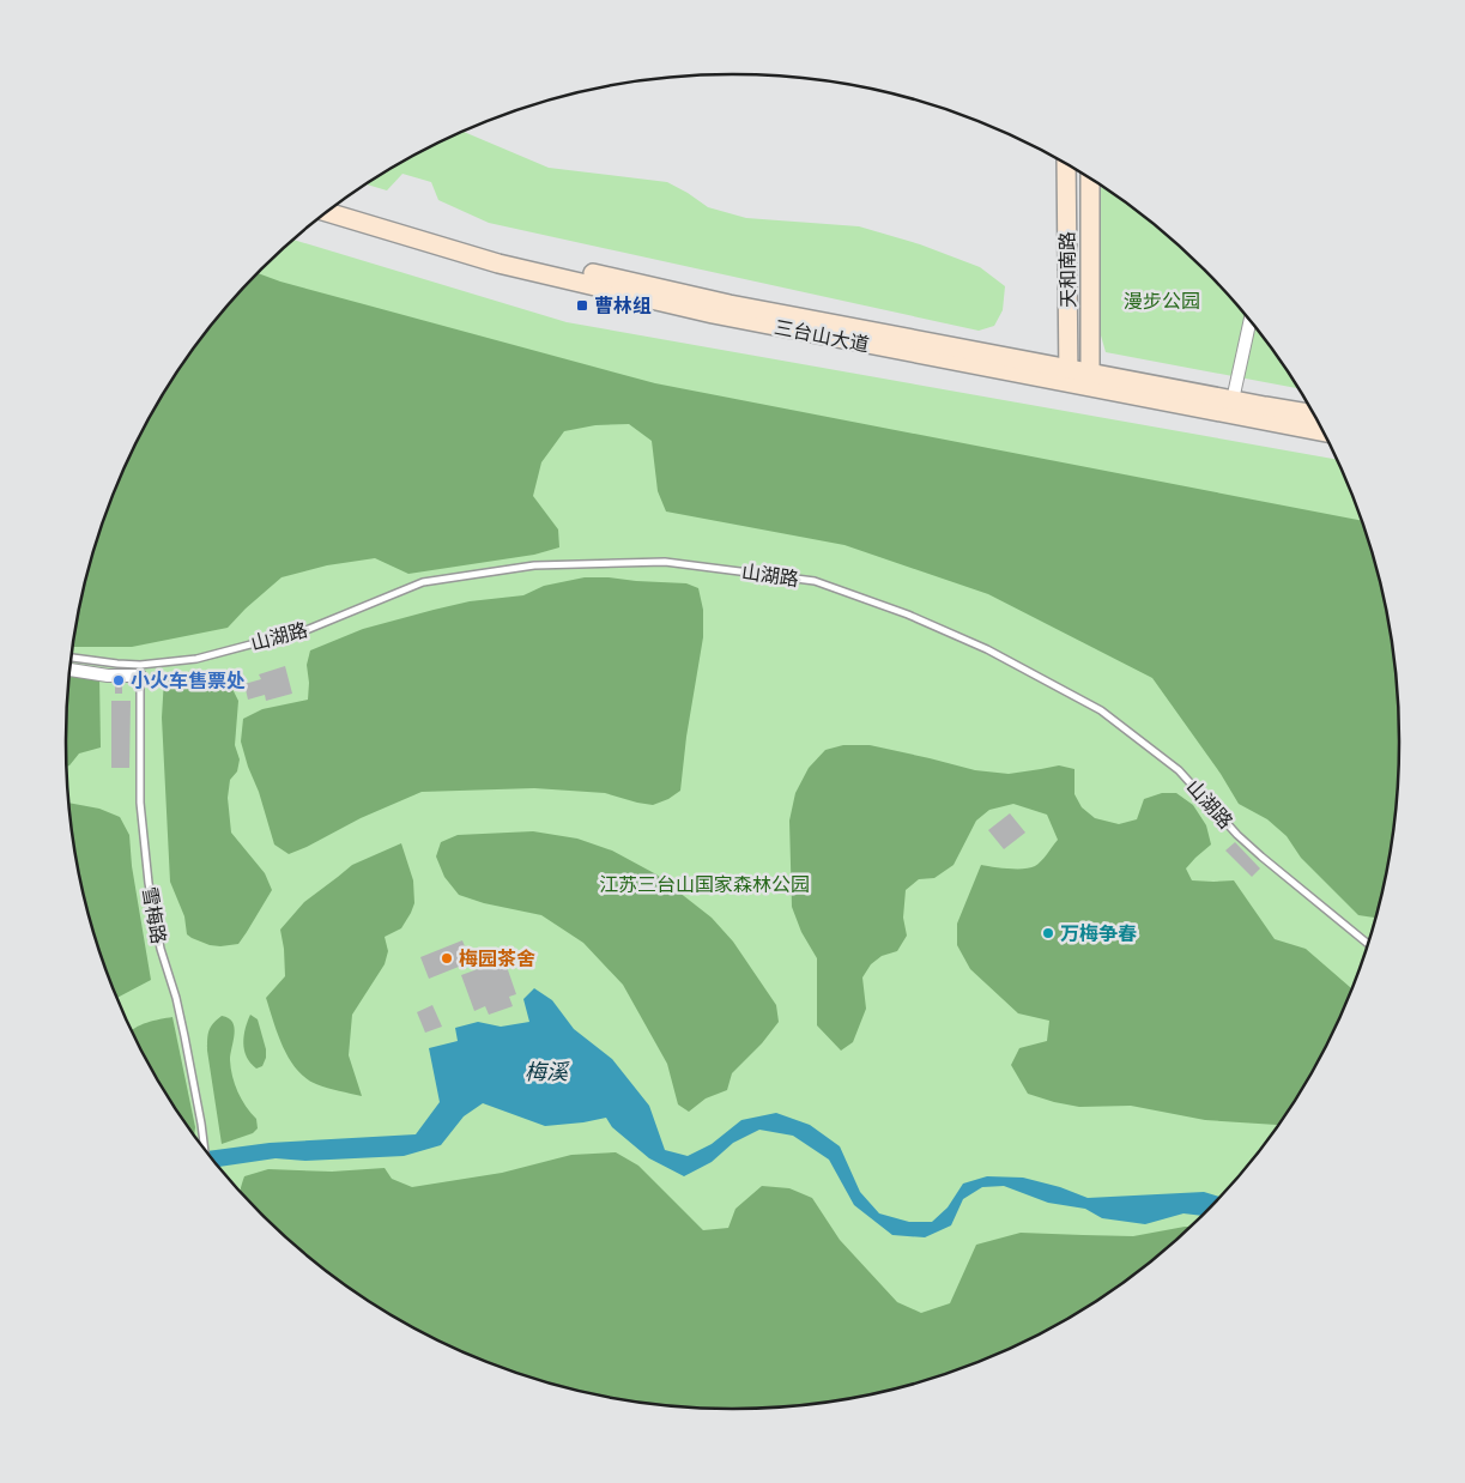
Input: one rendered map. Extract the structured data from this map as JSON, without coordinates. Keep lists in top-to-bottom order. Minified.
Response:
{"streets":{"main road":["天和南路","三台山大道"],"lane":["山湖路","雪梅路"]},"crossings":[["天和南路","三台山大道"],["山湖路","雪梅路"]],"water":["梅溪"],"parks":["漫步公园","江苏三台山国家森林公园"],"places":{"transit":["曹林组"],"other":["小火车售票处","万梅争春","梅园茶舍"]}}
